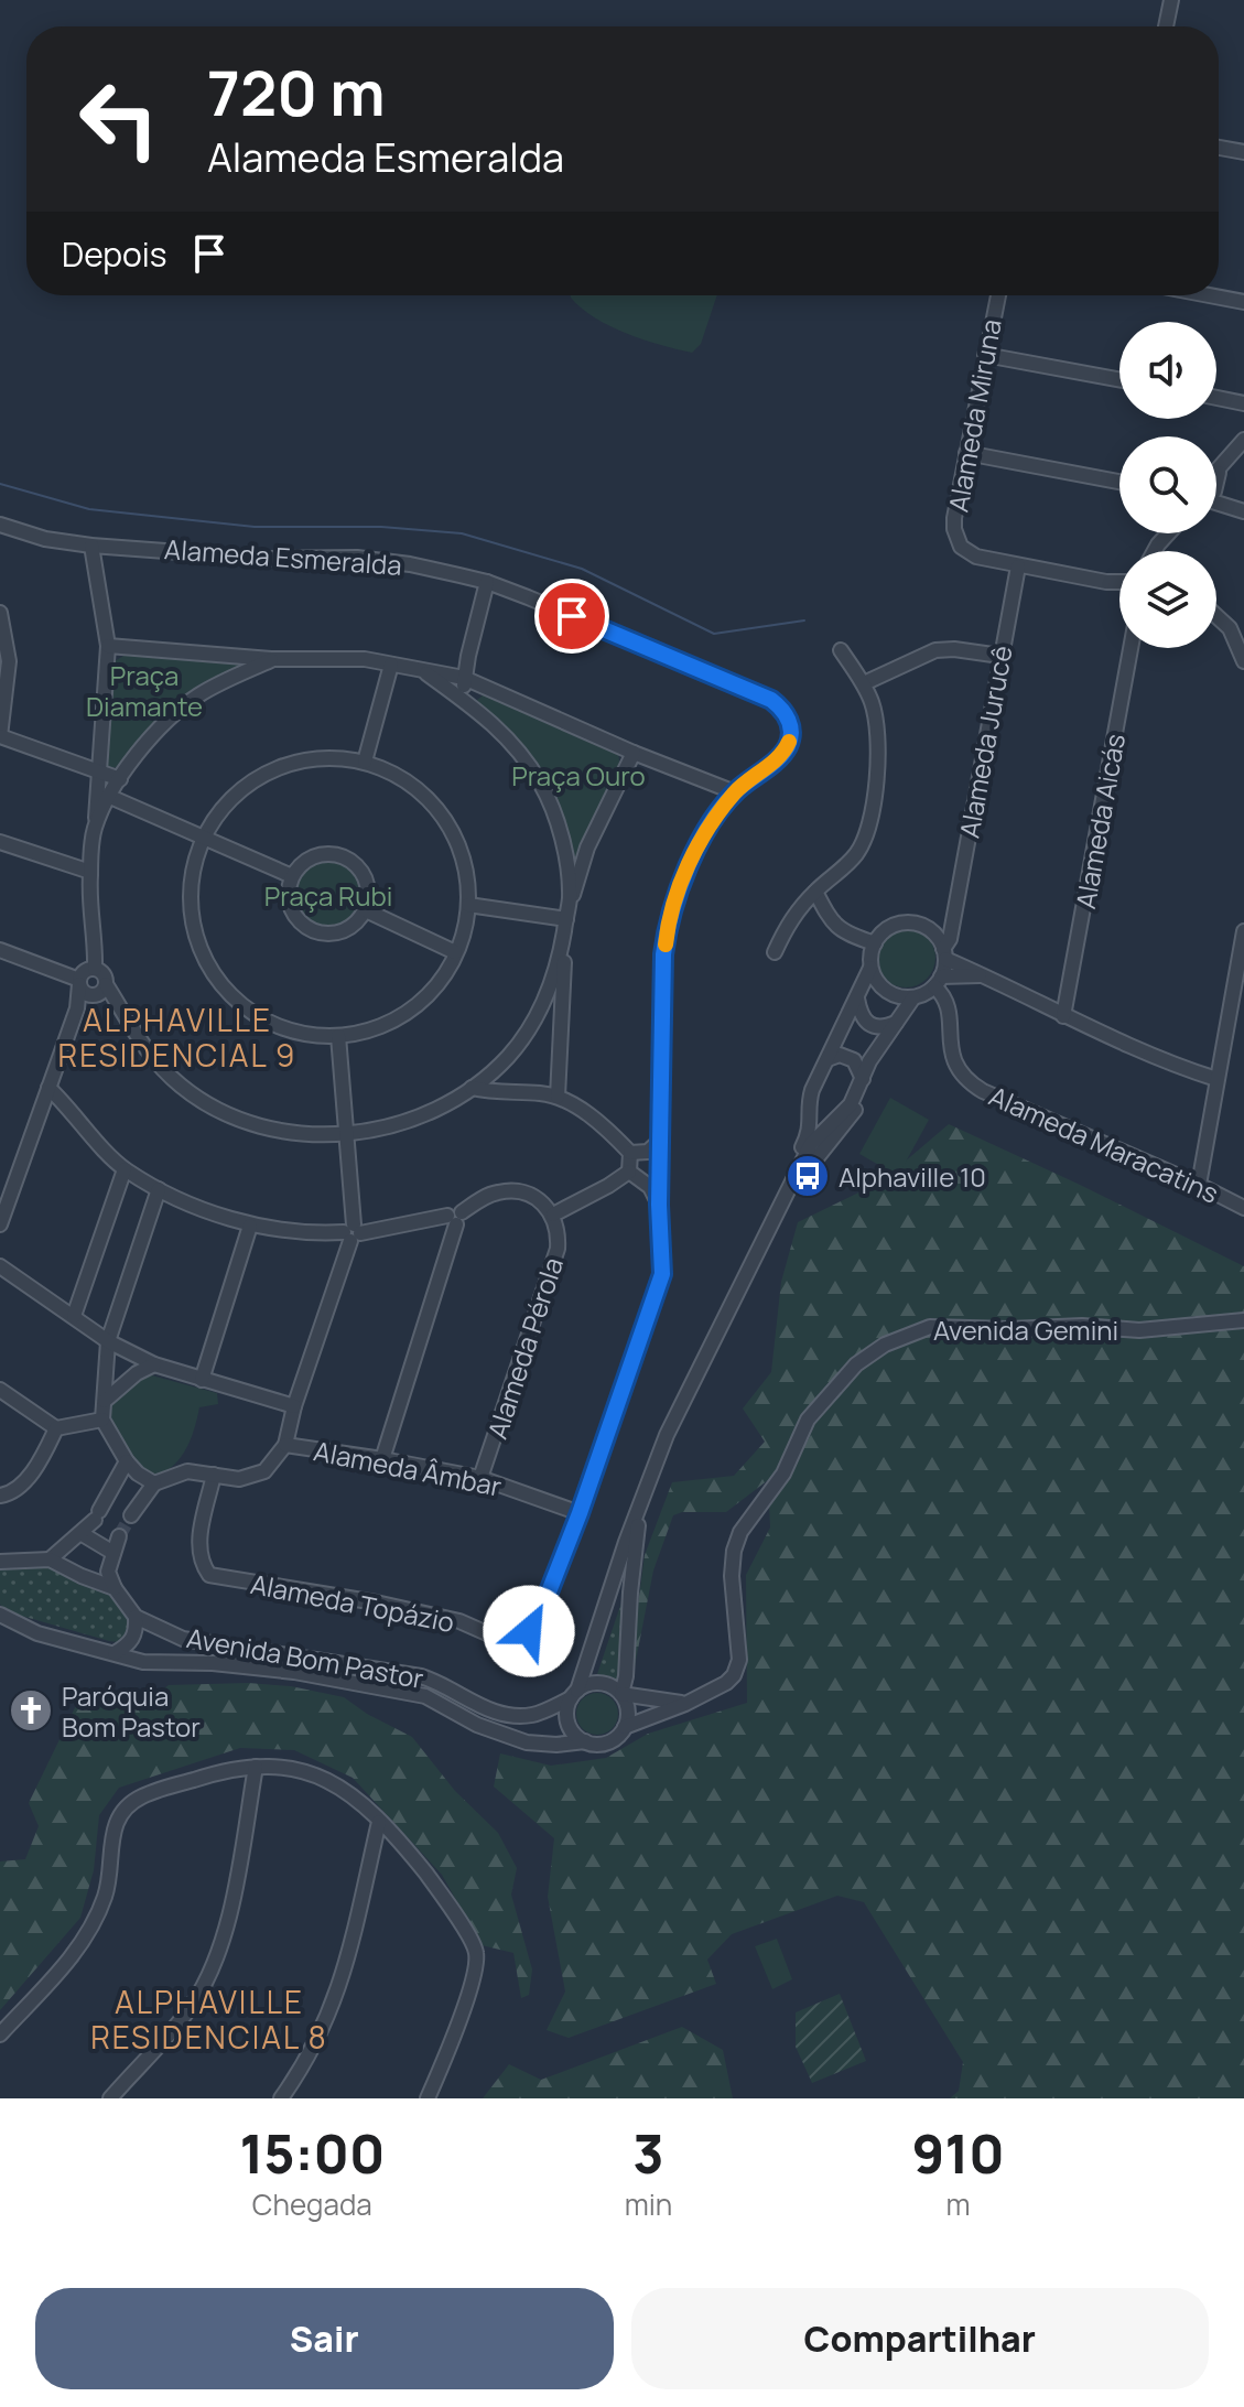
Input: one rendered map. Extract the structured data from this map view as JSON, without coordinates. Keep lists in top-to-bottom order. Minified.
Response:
{"streets":{"street":["Alameda Miruna","Alameda Esmeralda","Alameda Jurucê","Alameda Aicás","Alameda Maracatins","Avenida Gemini","Alameda Pérola","Alameda Âmbar","Alameda Topázio","Avenida Bom Pastor"]},"crossings":[["Alameda Miruna","Alameda Jurucê"],["Alameda Jurucê","Alameda Maracatins"],["Avenida Gemini","Avenida Bom Pastor"],["Alameda Pérola","Alameda Âmbar"],["Alameda Âmbar","Alameda Topázio"]],"districts":["ALPHAVILLE RESIDENCIAL 9","ALPHAVILLE RESIDENCIAL 8"],"parks":["Praça Diamante","Praça Ouro","Praça Rubi"],"places":{"bus stop":["Alphaville 10"],"church":["Paróquia Bom Pastor"]},"page":{"turn":["720 m","Alameda Esmeralda"],"then":"Depois","eta":["15:00","Chegada","3","min","910","m"],"buttons":["Sair","Compartilhar"]}}
